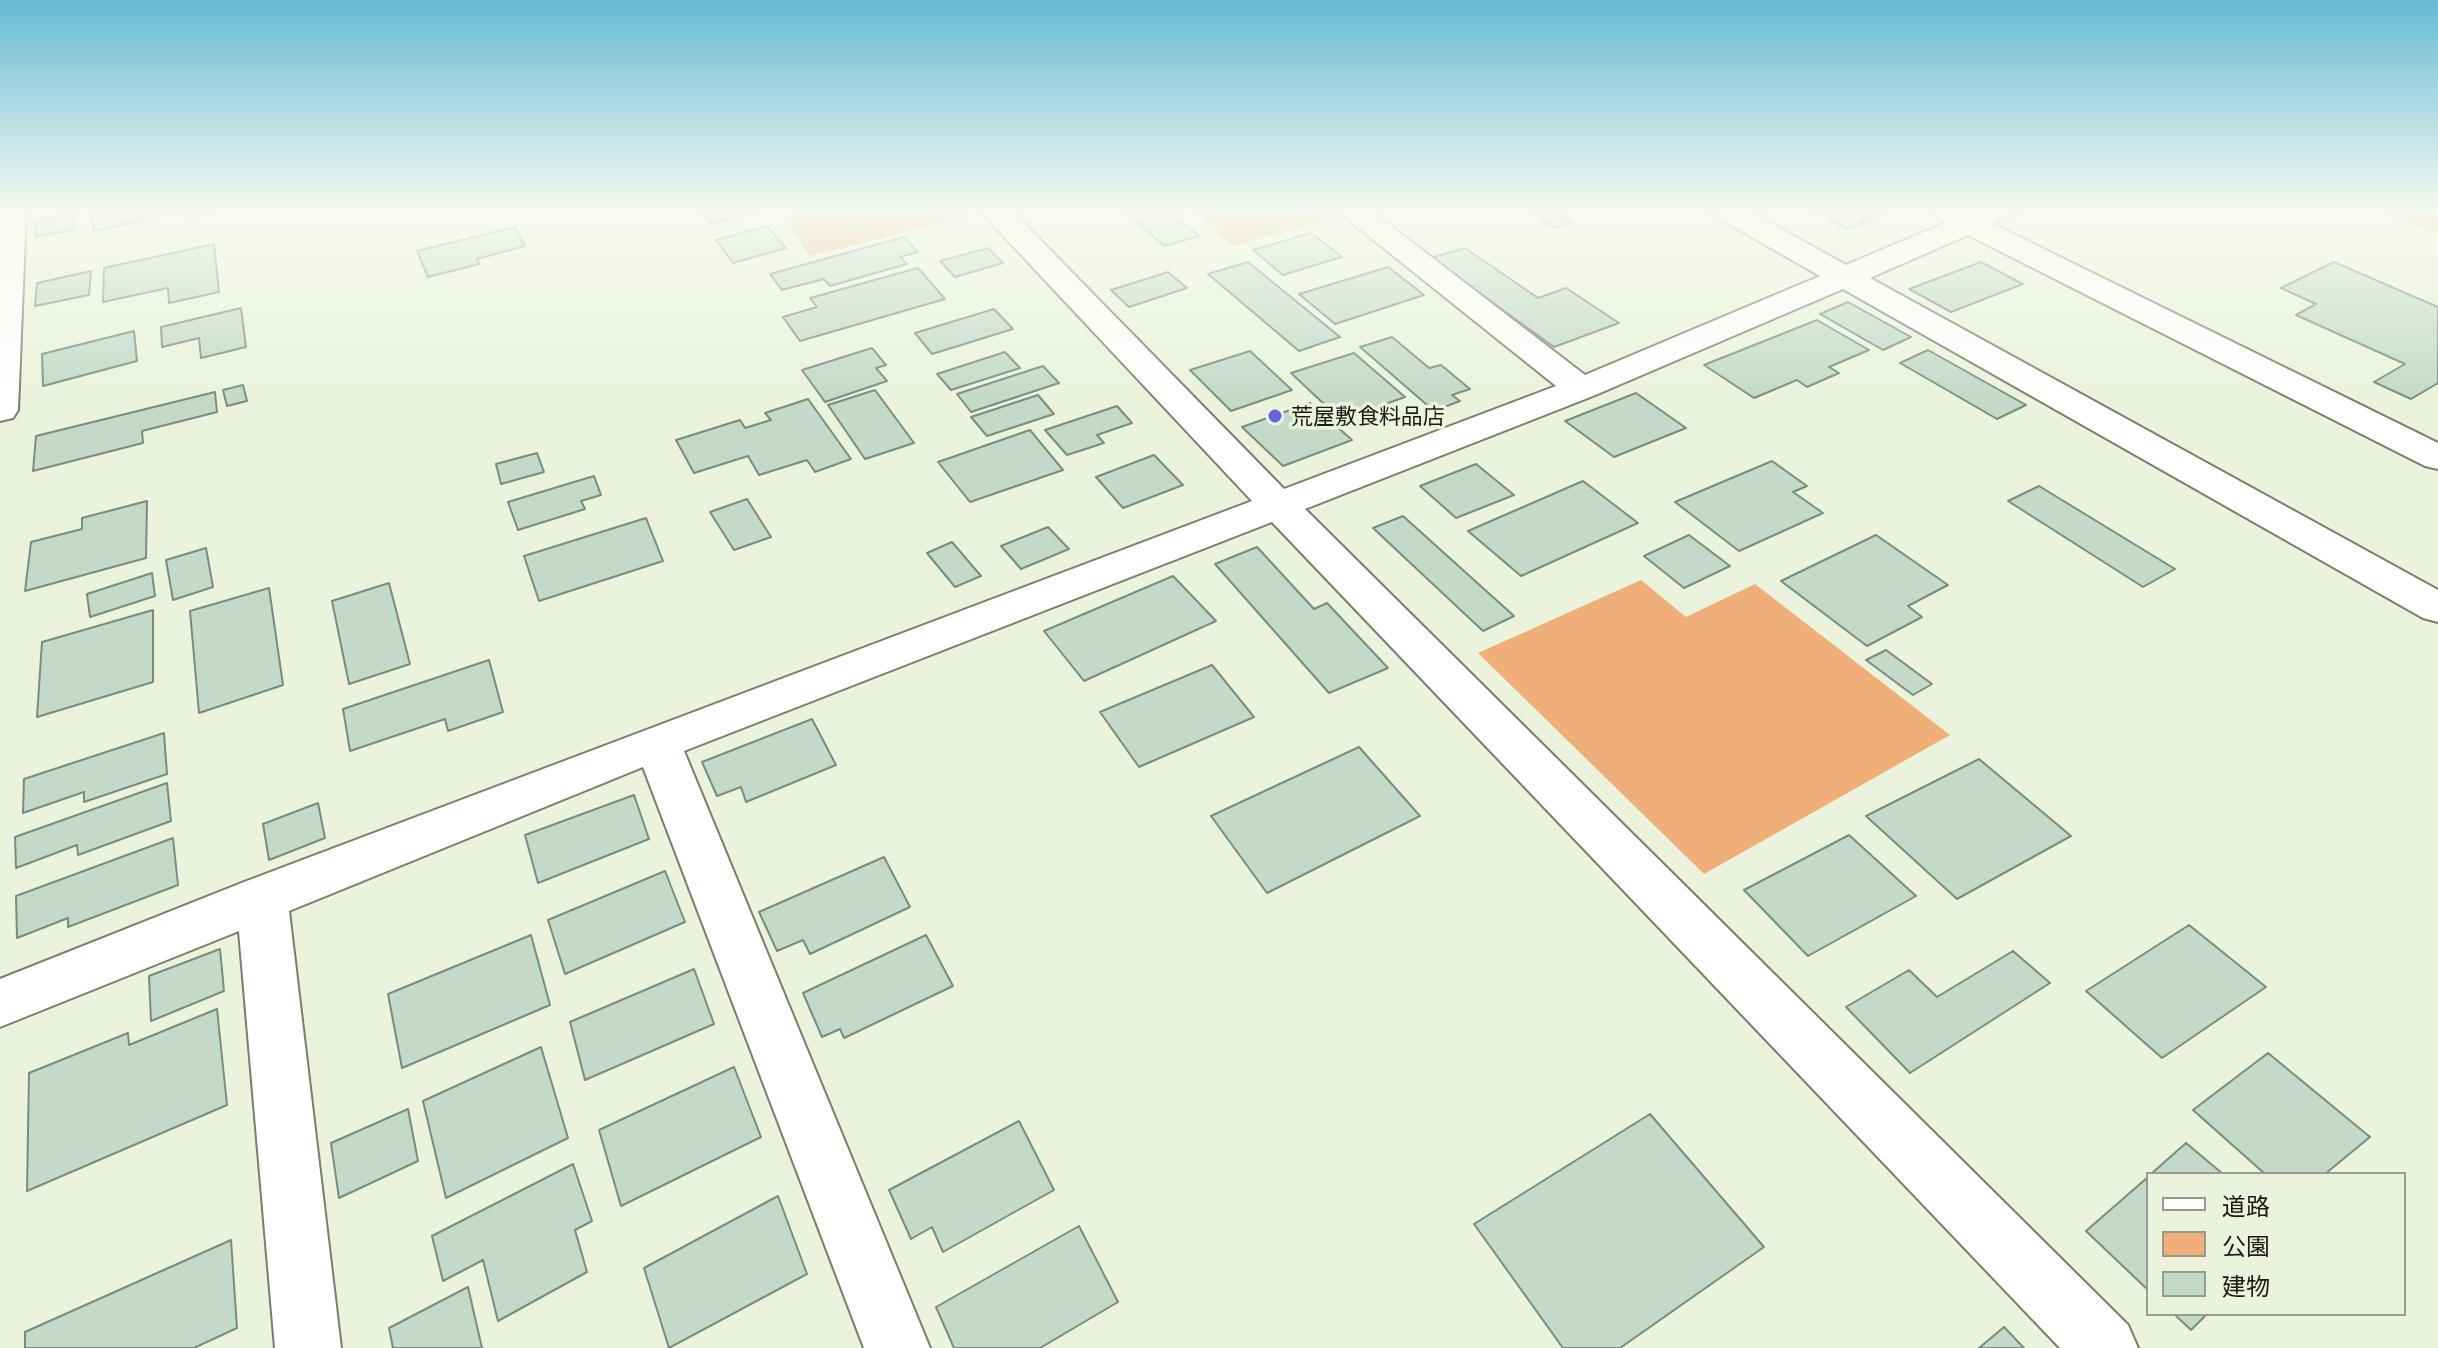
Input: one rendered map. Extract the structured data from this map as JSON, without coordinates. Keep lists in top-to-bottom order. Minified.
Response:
{"places":["荒屋敷食料品店"],"legend":["道路","公園","建物"]}
